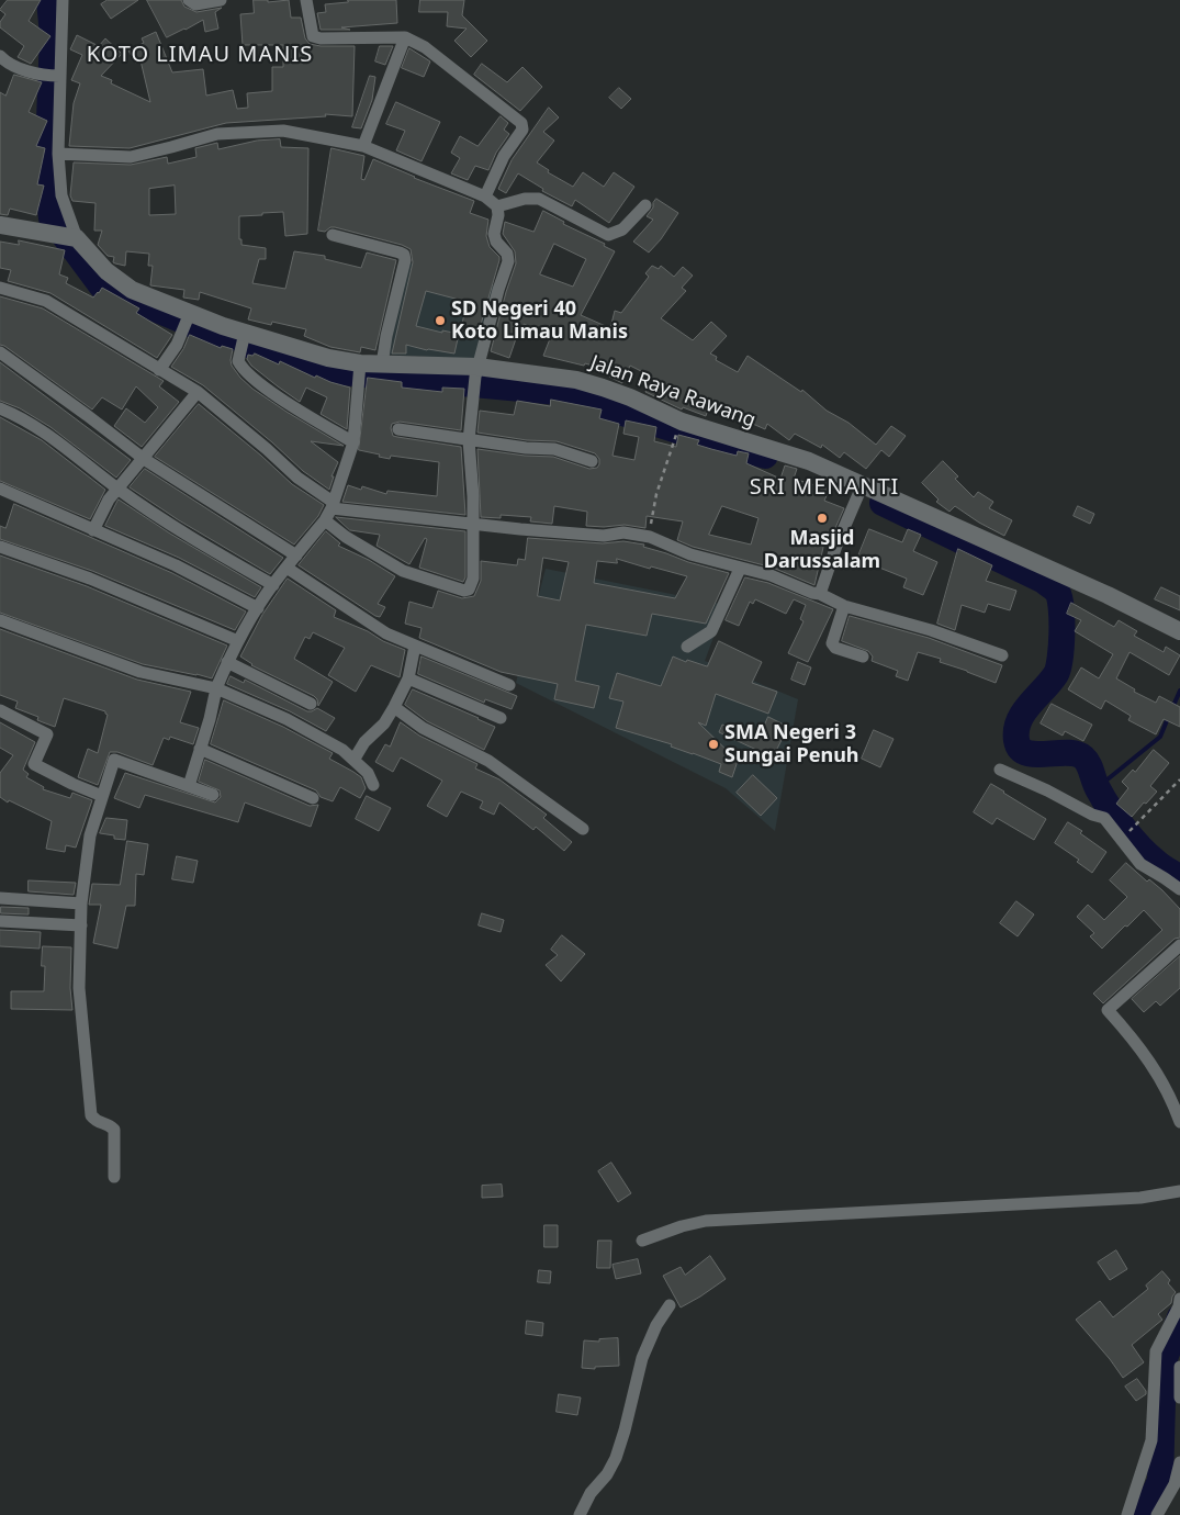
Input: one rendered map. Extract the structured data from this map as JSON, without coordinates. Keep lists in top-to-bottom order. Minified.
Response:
{"streets":{"main road":["Jalan Raya Rawang"]},"districts":["KOTO LIMAU MANIS","SRI MENANTI"],"places":["SD Negeri 40 Koto Limau Manis","Masjid Darussalam","SMA Negeri 3 Sungai Penuh"]}
